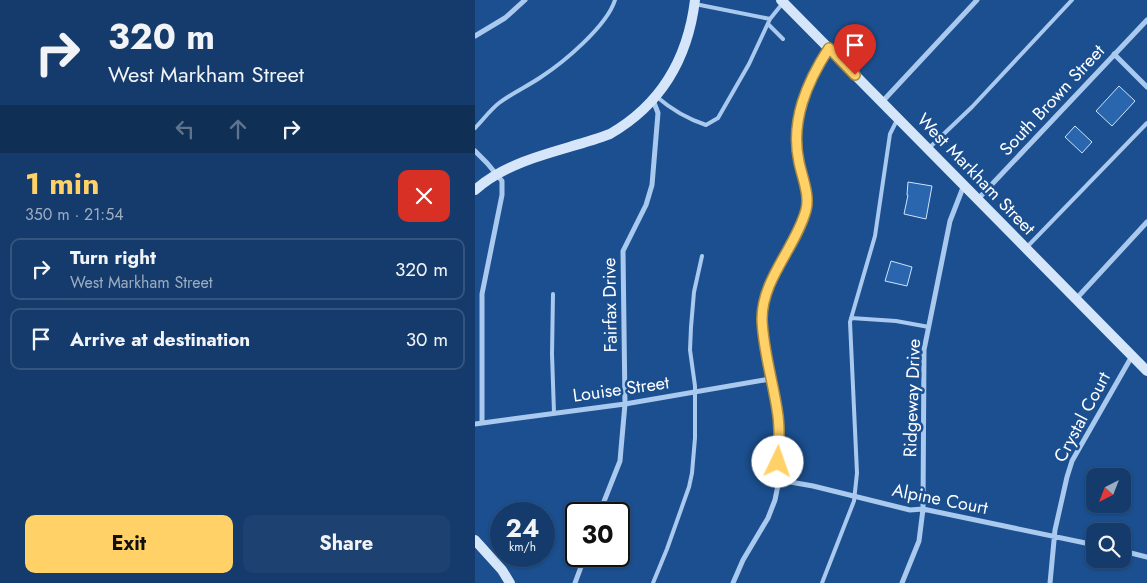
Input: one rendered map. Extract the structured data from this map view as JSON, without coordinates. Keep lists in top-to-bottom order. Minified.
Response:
{"streets":{"main road":["West Markham Street"],"street":["South Brown Street","Fairfax Drive","Louise Street","Ridgeway Drive","Crystal Court","Alpine Court"]},"crossings":[["South Brown Street","West Markham Street"],["West Markham Street","Ridgeway Drive"],["West Markham Street","Crystal Court"],["Fairfax Drive","Louise Street"],["Ridgeway Drive","Alpine Court"],["Crystal Court","Alpine Court"]],"north":"bottom left","page":{"turn":["320 m","West Markham Street"],"heading":["1 min","350 m · 21:54"],"list":[{"name":"Turn right","note":"West Markham Street","value":"320 m"},{"name":"Arrive at destination","value":"30 m"}],"speed":"24 km/h","limit":"30","buttons":["Exit","Share"]}}
